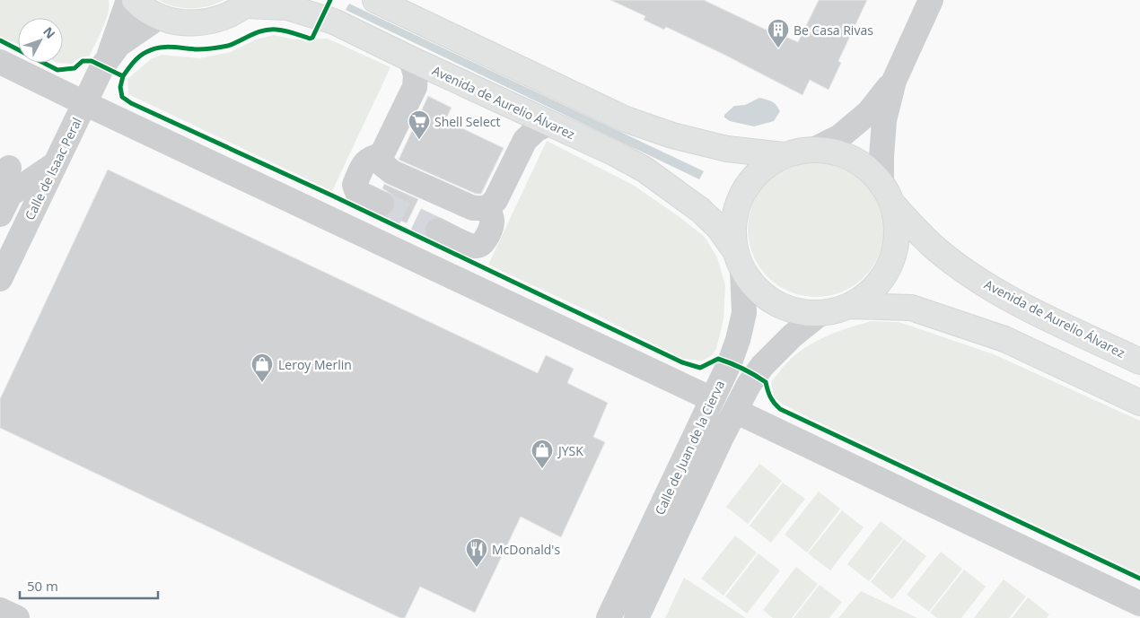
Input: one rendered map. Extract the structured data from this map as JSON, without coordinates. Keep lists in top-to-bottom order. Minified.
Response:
{"streets":{"main road":["Avenida de Aurelio Álvarez"],"street":["Calle de Isaac Peral","Calle de Juan de la Cierva"]},"crossings":[["Avenida de Aurelio Álvarez","Calle de Juan de la Cierva"]],"places":{"building":["Be Casa Rivas"],"supermarket":["Shell Select"],"shop":["Leroy Merlin","JYSK"],"restaurant":["McDonald's"]},"scale_bar":"50 m","north":"top right"}
